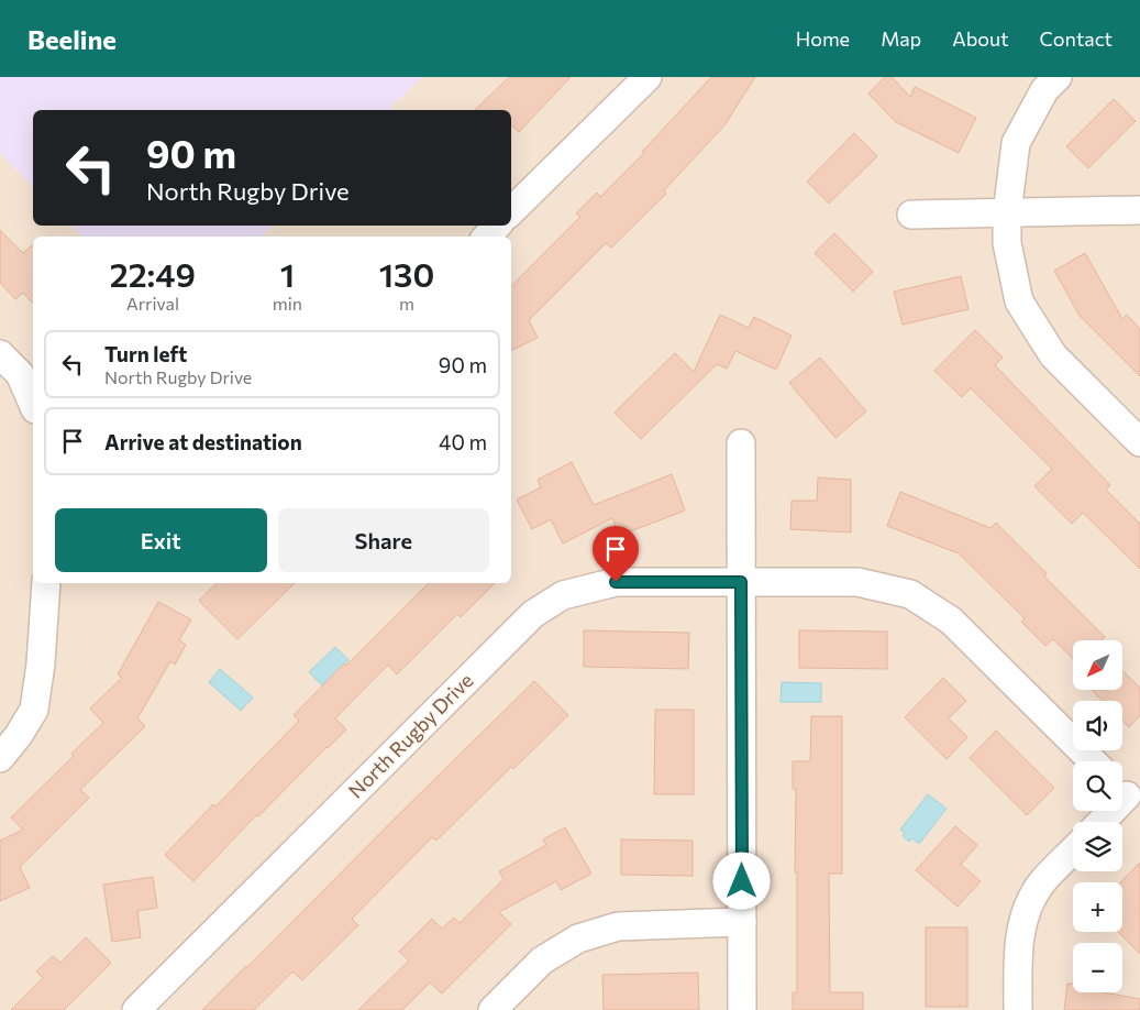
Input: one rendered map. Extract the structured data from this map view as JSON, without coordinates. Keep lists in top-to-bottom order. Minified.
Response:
{"streets":{"street":["North Rugby Drive"]},"north":"bottom left","page":{"header":"Beeline","nav":["Home","Map","About","Contact"],"turn":["90 m","North Rugby Drive"],"eta":["22:49","Arrival","1","min","130","m"],"list":[{"name":"Turn left","note":"North Rugby Drive","value":"90 m"},{"name":"Arrive at destination","value":"40 m"}],"buttons":["Exit","Share"],"map_buttons":["+","−"]}}
